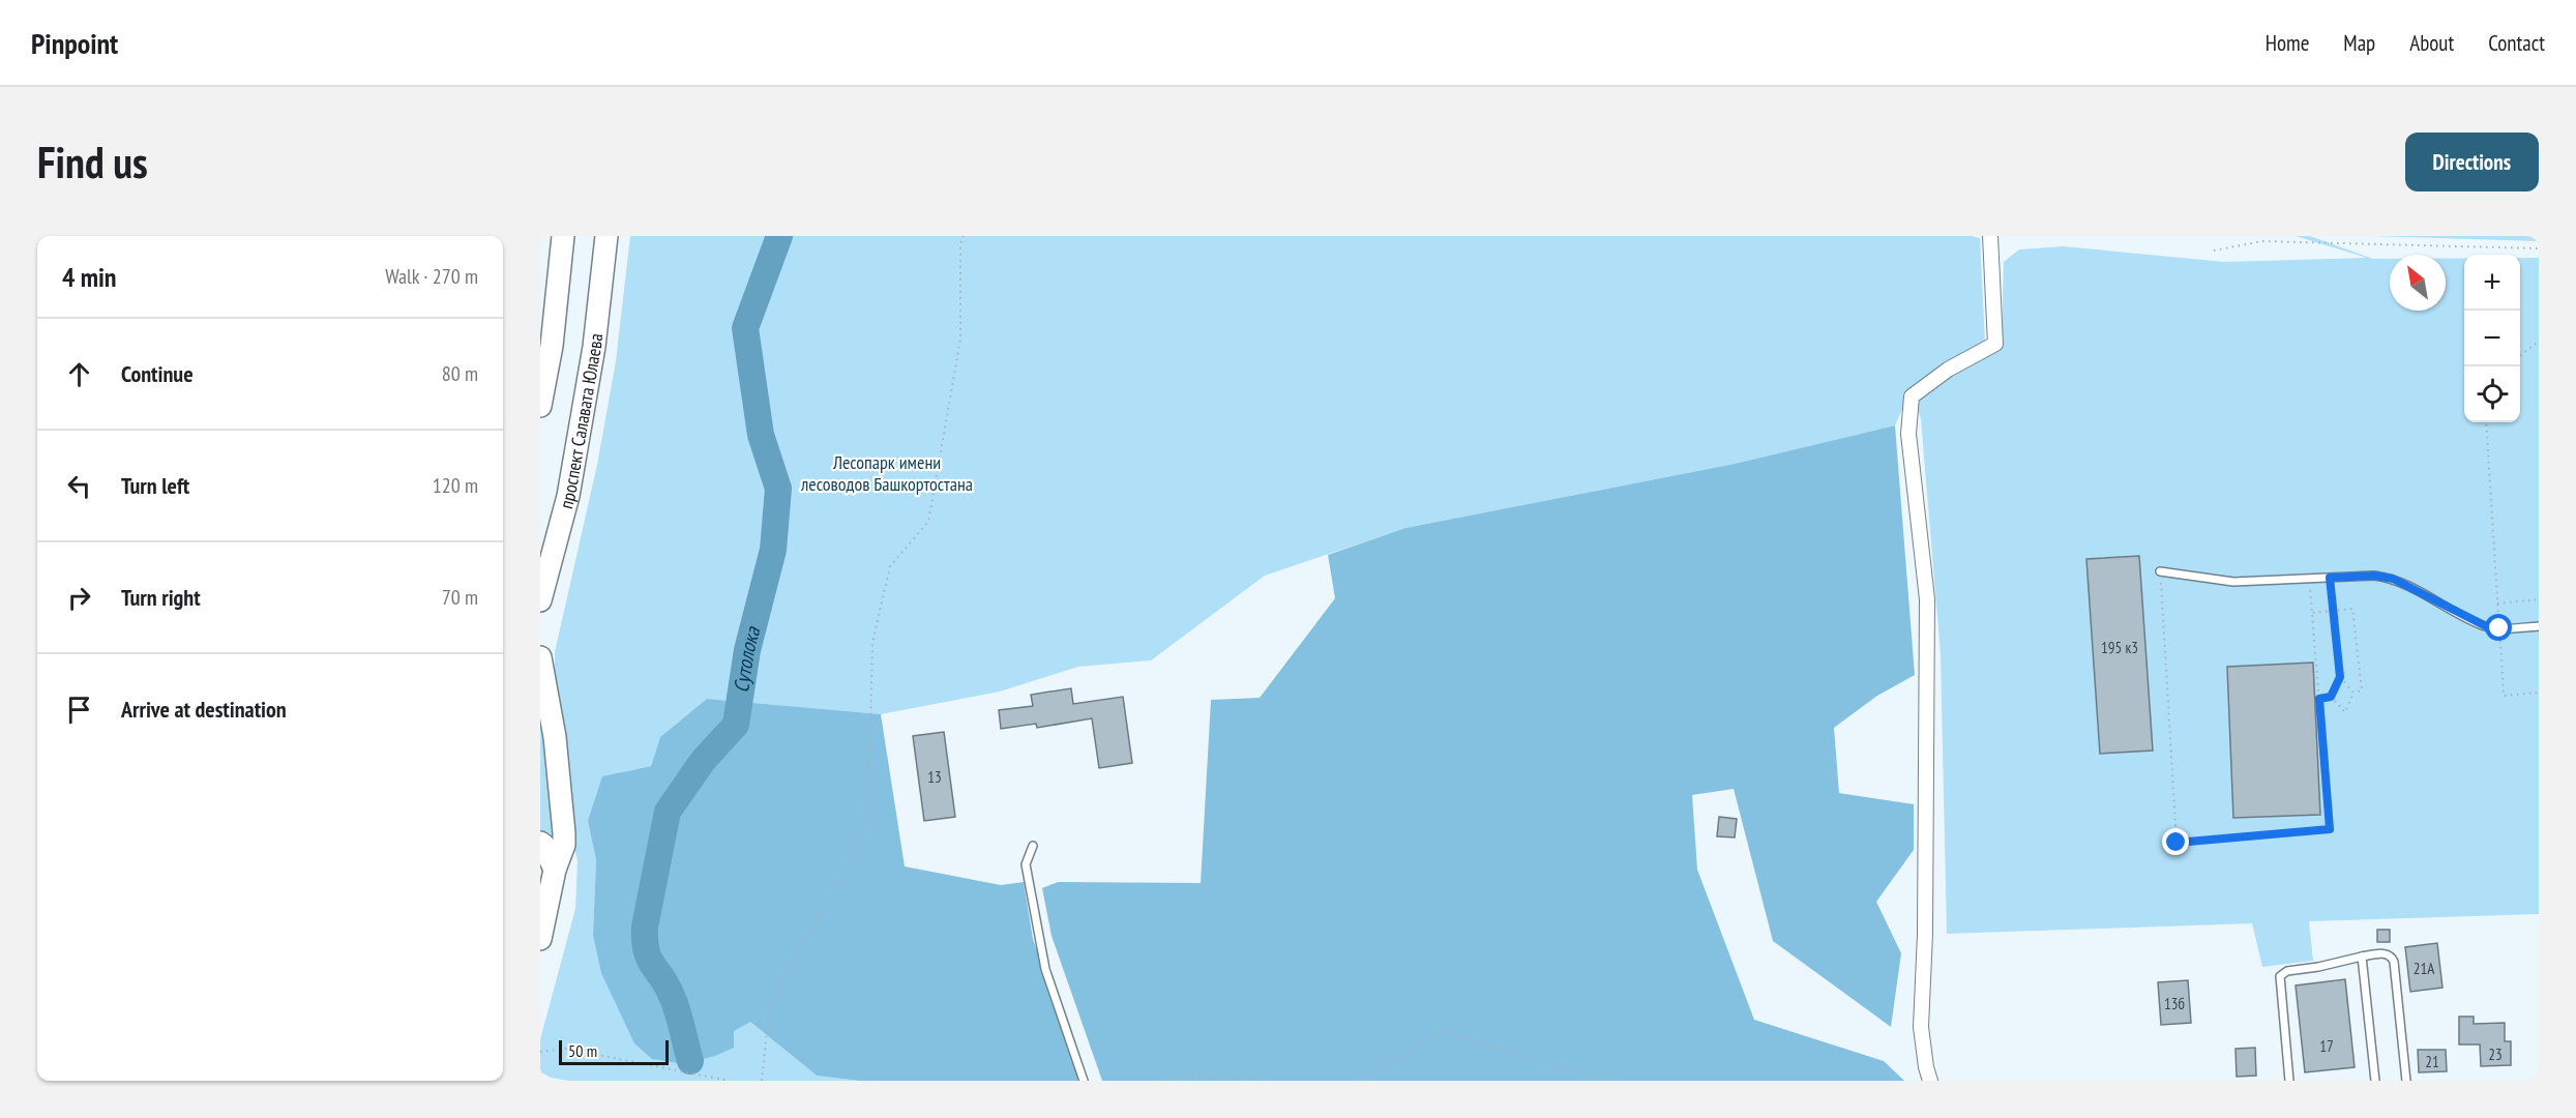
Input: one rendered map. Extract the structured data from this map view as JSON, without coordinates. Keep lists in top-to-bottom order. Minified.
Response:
{"streets":{"main road":["проспект Салавата Юлаева"]},"water":["Сутолока"],"parks":["Лесопарк имени лесоводов Башкортостана"],"house_numbers":["195 к3","13","21А","13б","17","23","21"],"scale_bar":"50 m","north":"top left","page":{"header":"Pinpoint","nav":["Home","Map","About","Contact"],"buttons":"Directions","title":"Find us","heading":["4 min","Walk · 270 m"],"map_buttons":["+","−"],"list":[["Continue","80 m"],["Turn left","120 m"],["Turn right","70 m"],"Arrive at destination"],"scale":"50 m"}}
